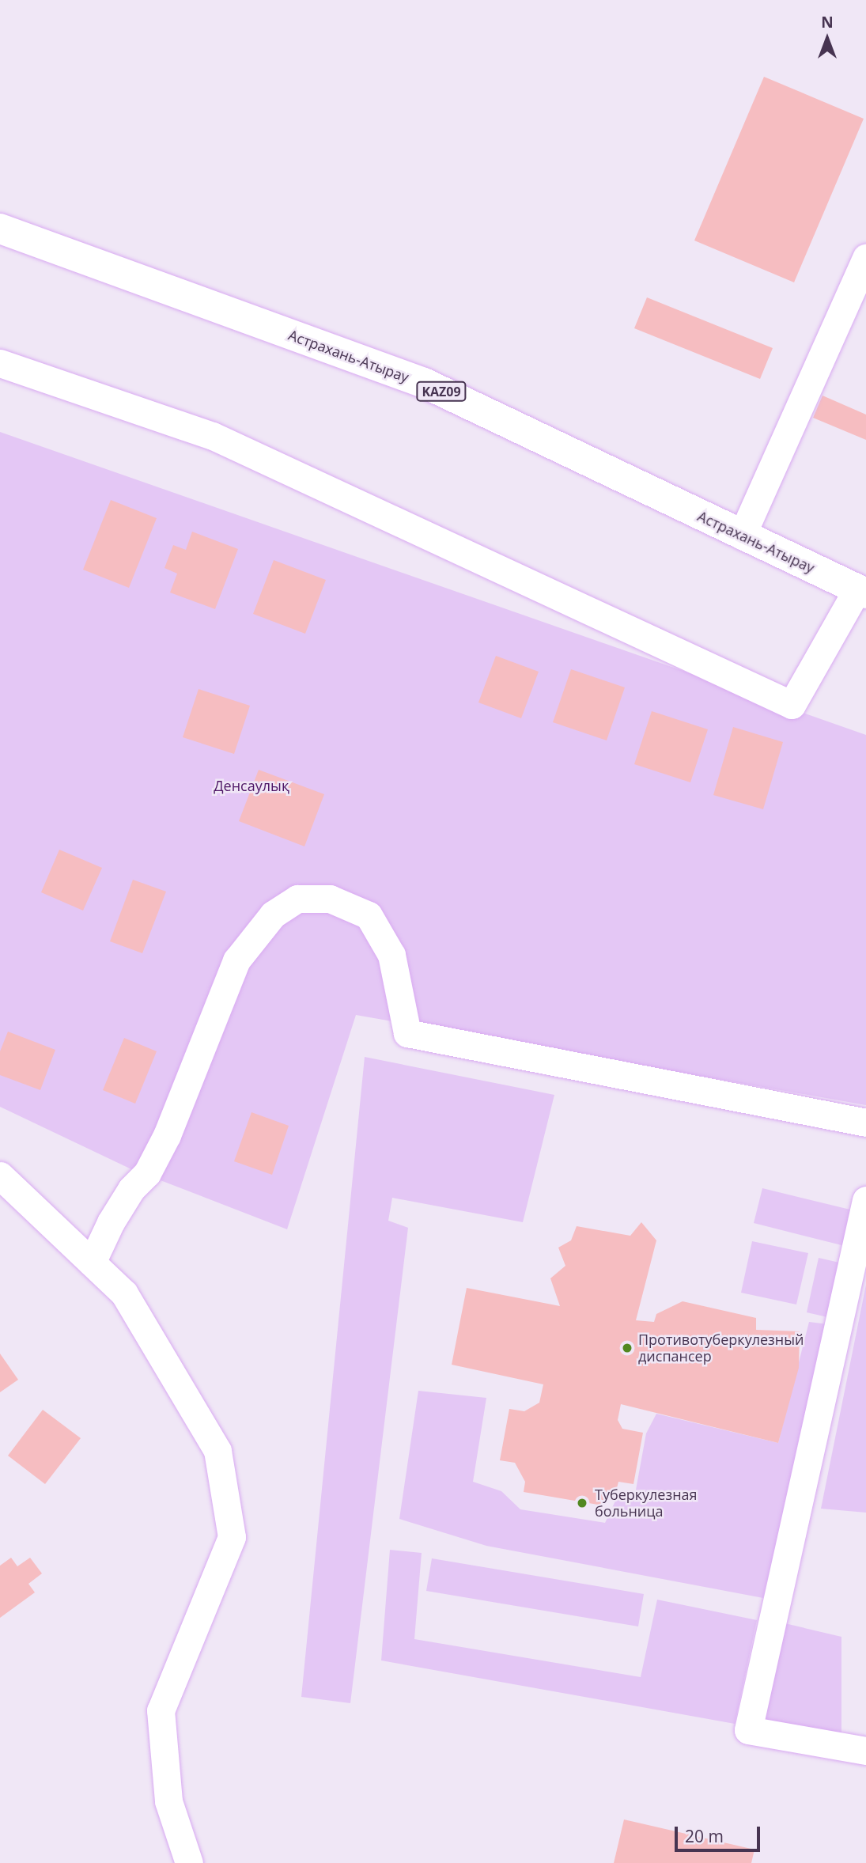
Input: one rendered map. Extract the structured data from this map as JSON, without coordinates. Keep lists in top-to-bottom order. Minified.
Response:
{"streets":{"highway":["Астрахань-Атырау","KAZ09"]},"parks":["Денсаулық"],"places":["Противотуберкулезный диспансер","Туберкулезная больница"],"scale_bar":"20 m","north":"top"}
